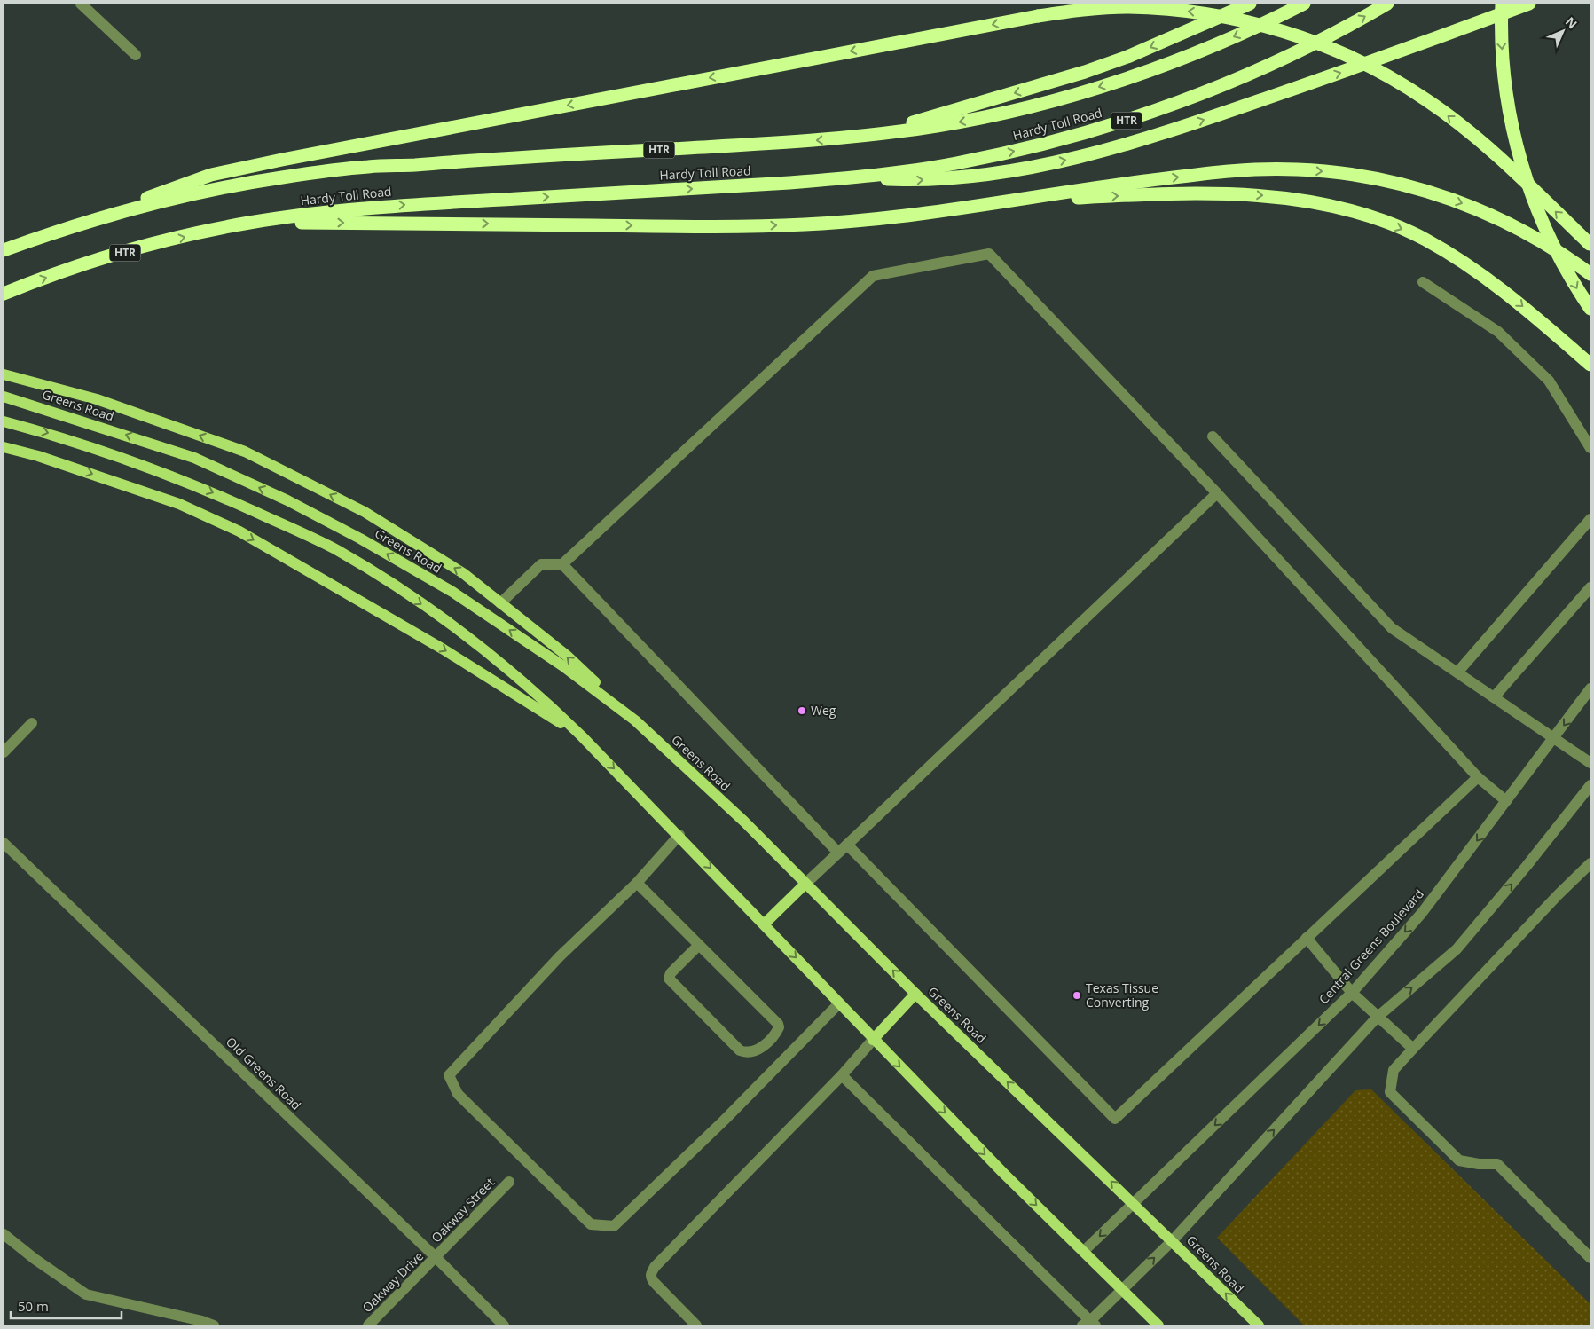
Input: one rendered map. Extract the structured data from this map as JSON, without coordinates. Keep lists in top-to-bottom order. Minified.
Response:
{"streets":{"highway":["HTR","Hardy Toll Road"],"main road":["Greens Road"],"street":["Central Greens Boulevard","Old Greens Road","Oakway Street","Oakway Drive"]},"crossings":[["Greens Road","Central Greens Boulevard"],["Old Greens Road","Oakway Street"],["Old Greens Road","Oakway Drive"],["Oakway Street","Oakway Drive"]],"places":["Weg","Texas Tissue Converting"],"scale_bar":"50 m","north":"top right"}
